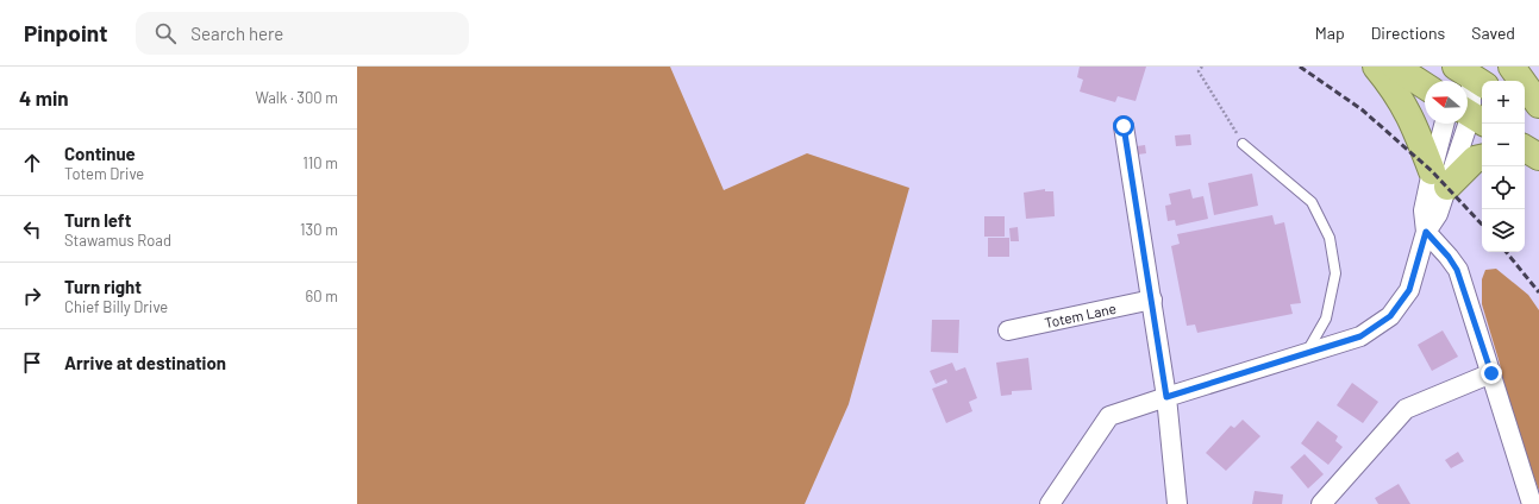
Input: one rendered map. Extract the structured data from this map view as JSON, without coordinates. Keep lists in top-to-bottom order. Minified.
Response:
{"streets":{"street":["Totem Lane"]},"north":"left","page":{"header":"Pinpoint","search":"Search here","nav":["Map","Directions","Saved"],"heading":["4 min","Walk · 300 m"],"map_buttons":["+","−"],"list":[["Continue","Totem Drive","110 m"],["Turn left","Stawamus Road","130 m"],["Turn right","Chief Billy Drive","60 m"],"Arrive at destination"]}}
